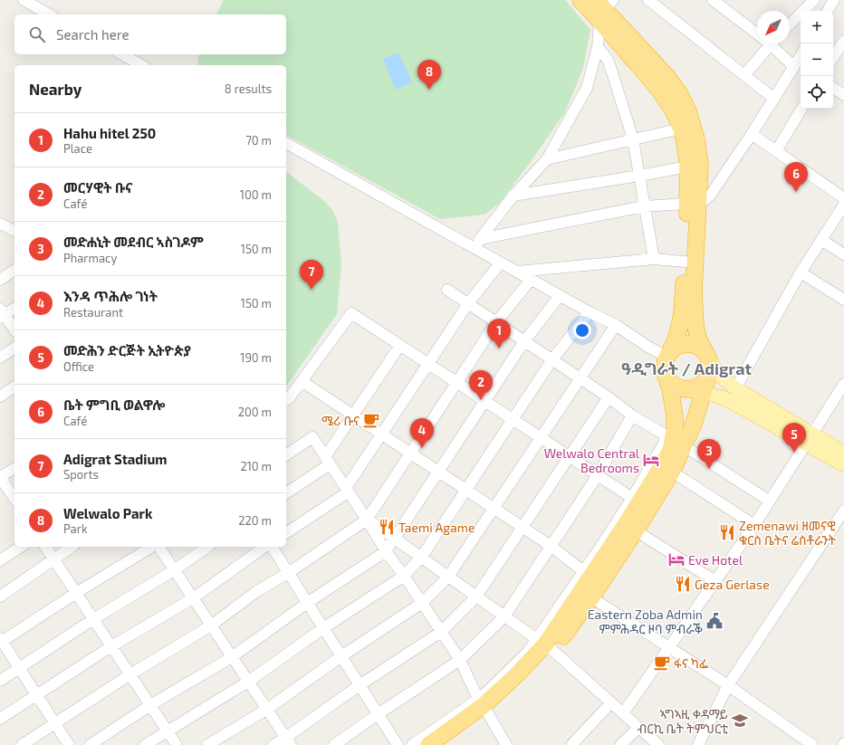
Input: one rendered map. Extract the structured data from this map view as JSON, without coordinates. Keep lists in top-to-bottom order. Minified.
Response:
{"districts":["ዓዲግራት / Adigrat"],"places":{"cafe":["ሜሪ ቡና","ፋና ካፌ"],"hotel":["Welwalo Central Bedrooms","Eve Hotel"],"restaurant":["Taemi Agame","Zemenawi ዘመናዊ ቁርስ ቤትና ሬስቶራንት","Geza Gerlase"],"public building":["Eastern Zoba Admin ምምሕዳር ዞባ ምብራቕ"],"school or university":["ኣግኣዚ ቀዳማይ ብርኪ ቤት ትምህርቲ"]},"north":"bottom left","page":{"map_buttons":["+","−"],"search":"Search here","pins":["8","6","7","1","2","4","5","3"],"heading":["Nearby","8 results"],"list":[{"mark":"1","name":"Hahu hitel 250","note":"Place","value":"70 m"},{"mark":"2","name":"መርሃዊት ቡና","note":"Café","value":"100 m"},{"mark":"3","name":"መድሐኒት መደብር ኣስገዶም","note":"Pharmacy","value":"150 m"},{"mark":"4","name":"እንዳ ጥሕሎ ገነት","note":"Restaurant","value":"150 m"},{"mark":"5","name":"መድሕን ድርጅት ኢትዮጵያ","note":"Office","value":"190 m"},{"mark":"6","name":"ቤት ምግቢ ወልዋሎ","note":"Café","value":"200 m"},{"mark":"7","name":"Adigrat Stadium","note":"Sports","value":"210 m"},{"mark":"8","name":"Welwalo Park","note":"Park","value":"220 m"}]}}
